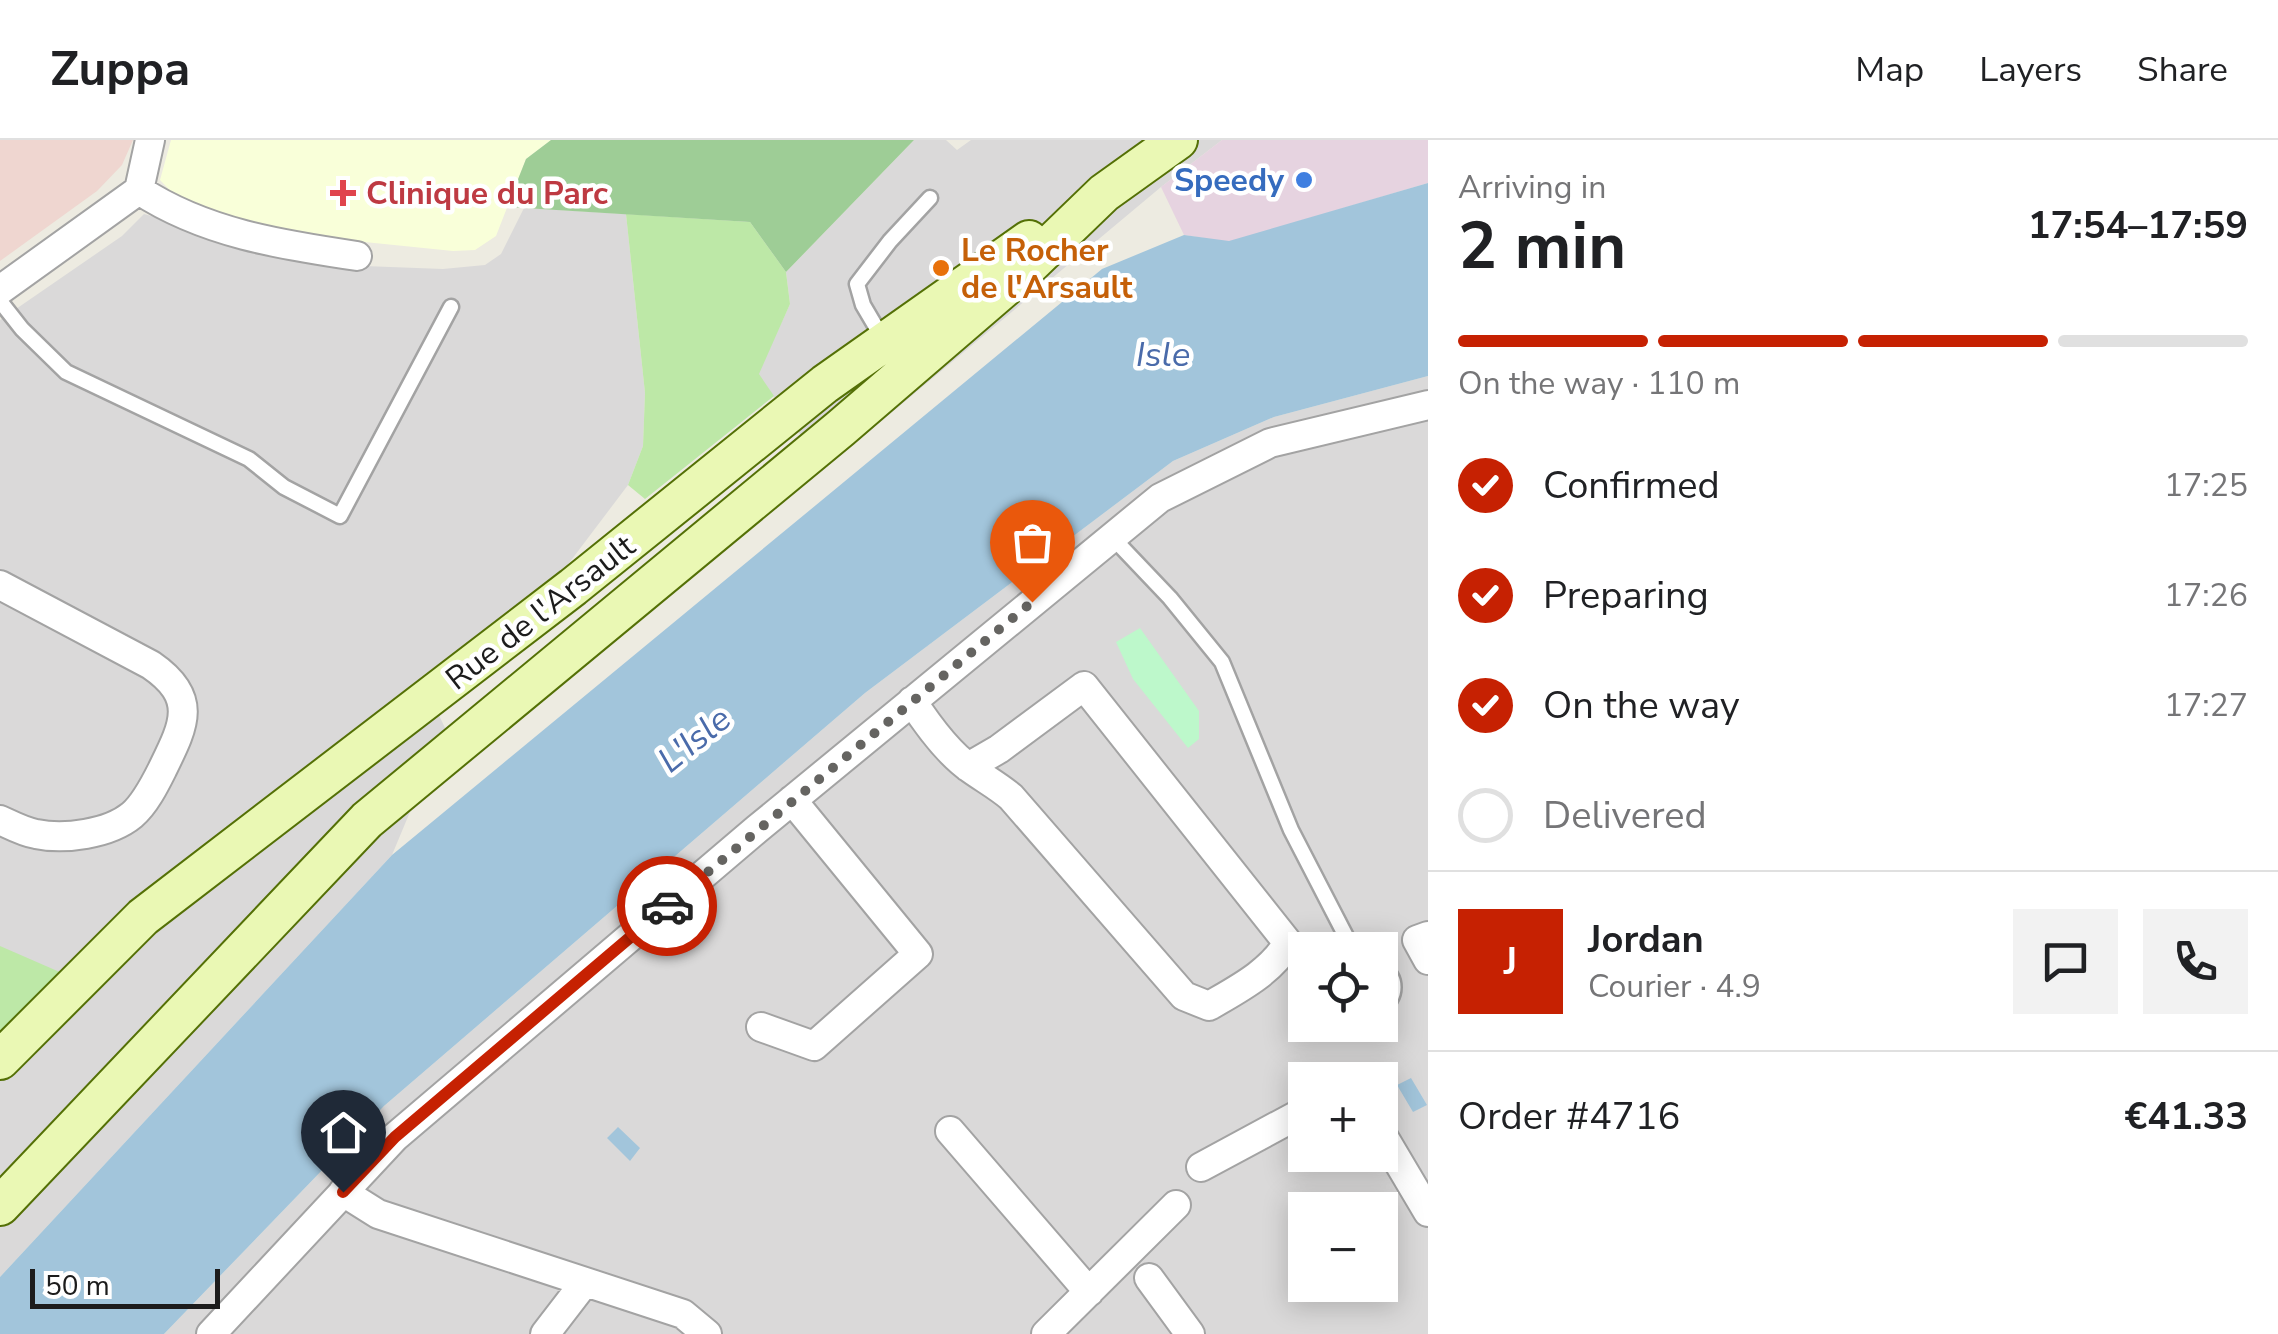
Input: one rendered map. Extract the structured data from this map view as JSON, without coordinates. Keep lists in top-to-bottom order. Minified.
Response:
{"streets":{"main road":["Rue de l'Arsault"]},"water":["Isle","L'Isle"],"places":{"other":["Speedy","Le Rocher de l'Arsault"],"health":["Clinique du Parc"]},"scale_bar":"50 m","page":{"header":"Zuppa","nav":["Map","Layers","Share"],"heading":["2 min","Arriving in","17:54–17:59"],"panel":["Jordan","Courier · 4.9","Order #4716","€41.33"],"bar":"On the way · 110 m","list":[["Confirmed","17:25"],["Preparing","17:26"],["On the way","17:27"],"Delivered"],"round":"J","map_buttons":["+","−"],"scale":"50 m"}}
